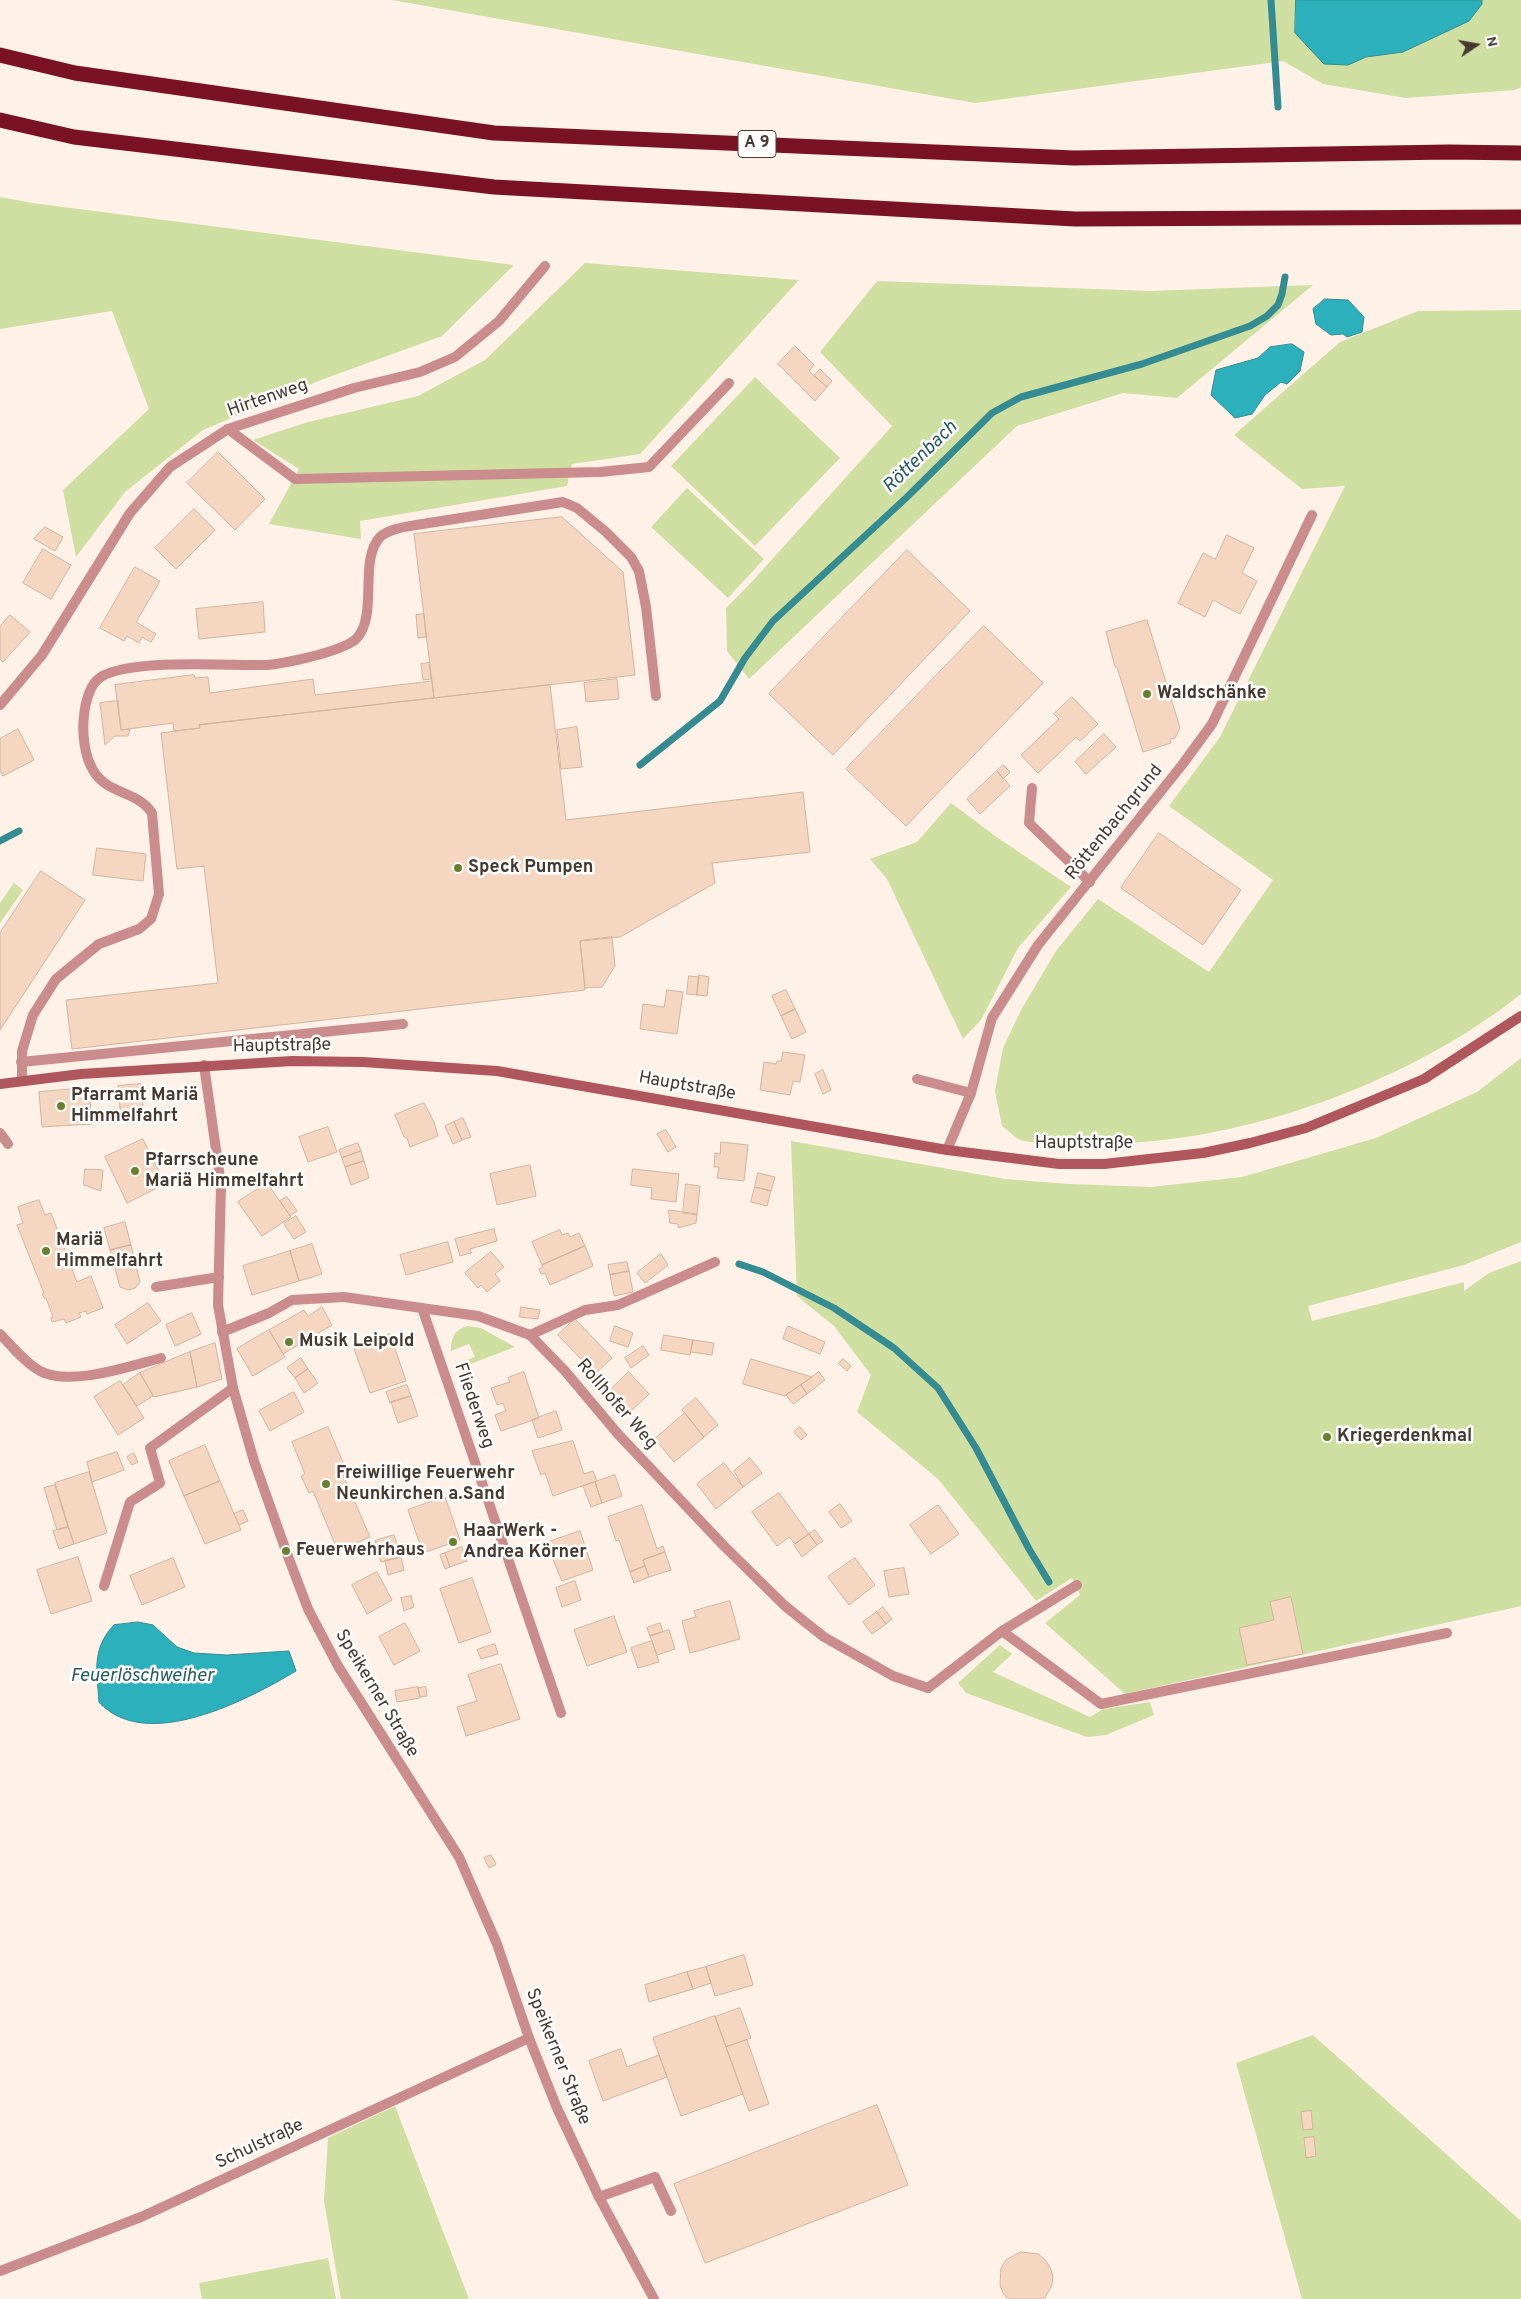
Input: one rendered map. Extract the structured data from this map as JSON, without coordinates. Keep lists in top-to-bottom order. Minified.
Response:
{"streets":{"highway":["A 9"],"main road":["Hauptstraße"],"street":["Hirtenweg","Röttenbachgrund","Rollhofer Weg","Fliederweg","Speikerner Straße","Schulstraße"]},"crossings":[["Röttenbachgrund","Hauptstraße"],["Hauptstraße","Speikerner Straße"],["Rollhofer Weg","Fliederweg"],["Rollhofer Weg","Speikerner Straße"],["Speikerner Straße","Schulstraße"]],"water":["Röttenbach","Feuerlöschweiher"],"places":["Waldschänke","Speck Pumpen","Pfarramt Mariä Himmelfahrt","Pfarrscheune Mariä Himmelfahrt","Mariä Himmelfahrt","Musik Leipold","Kriegerdenkmal","Freiwillige Feuerwehr Neunkirchen a.Sand","HaarWerk - Andrea Körner","Feuerwehrhaus"],"north":"right"}
